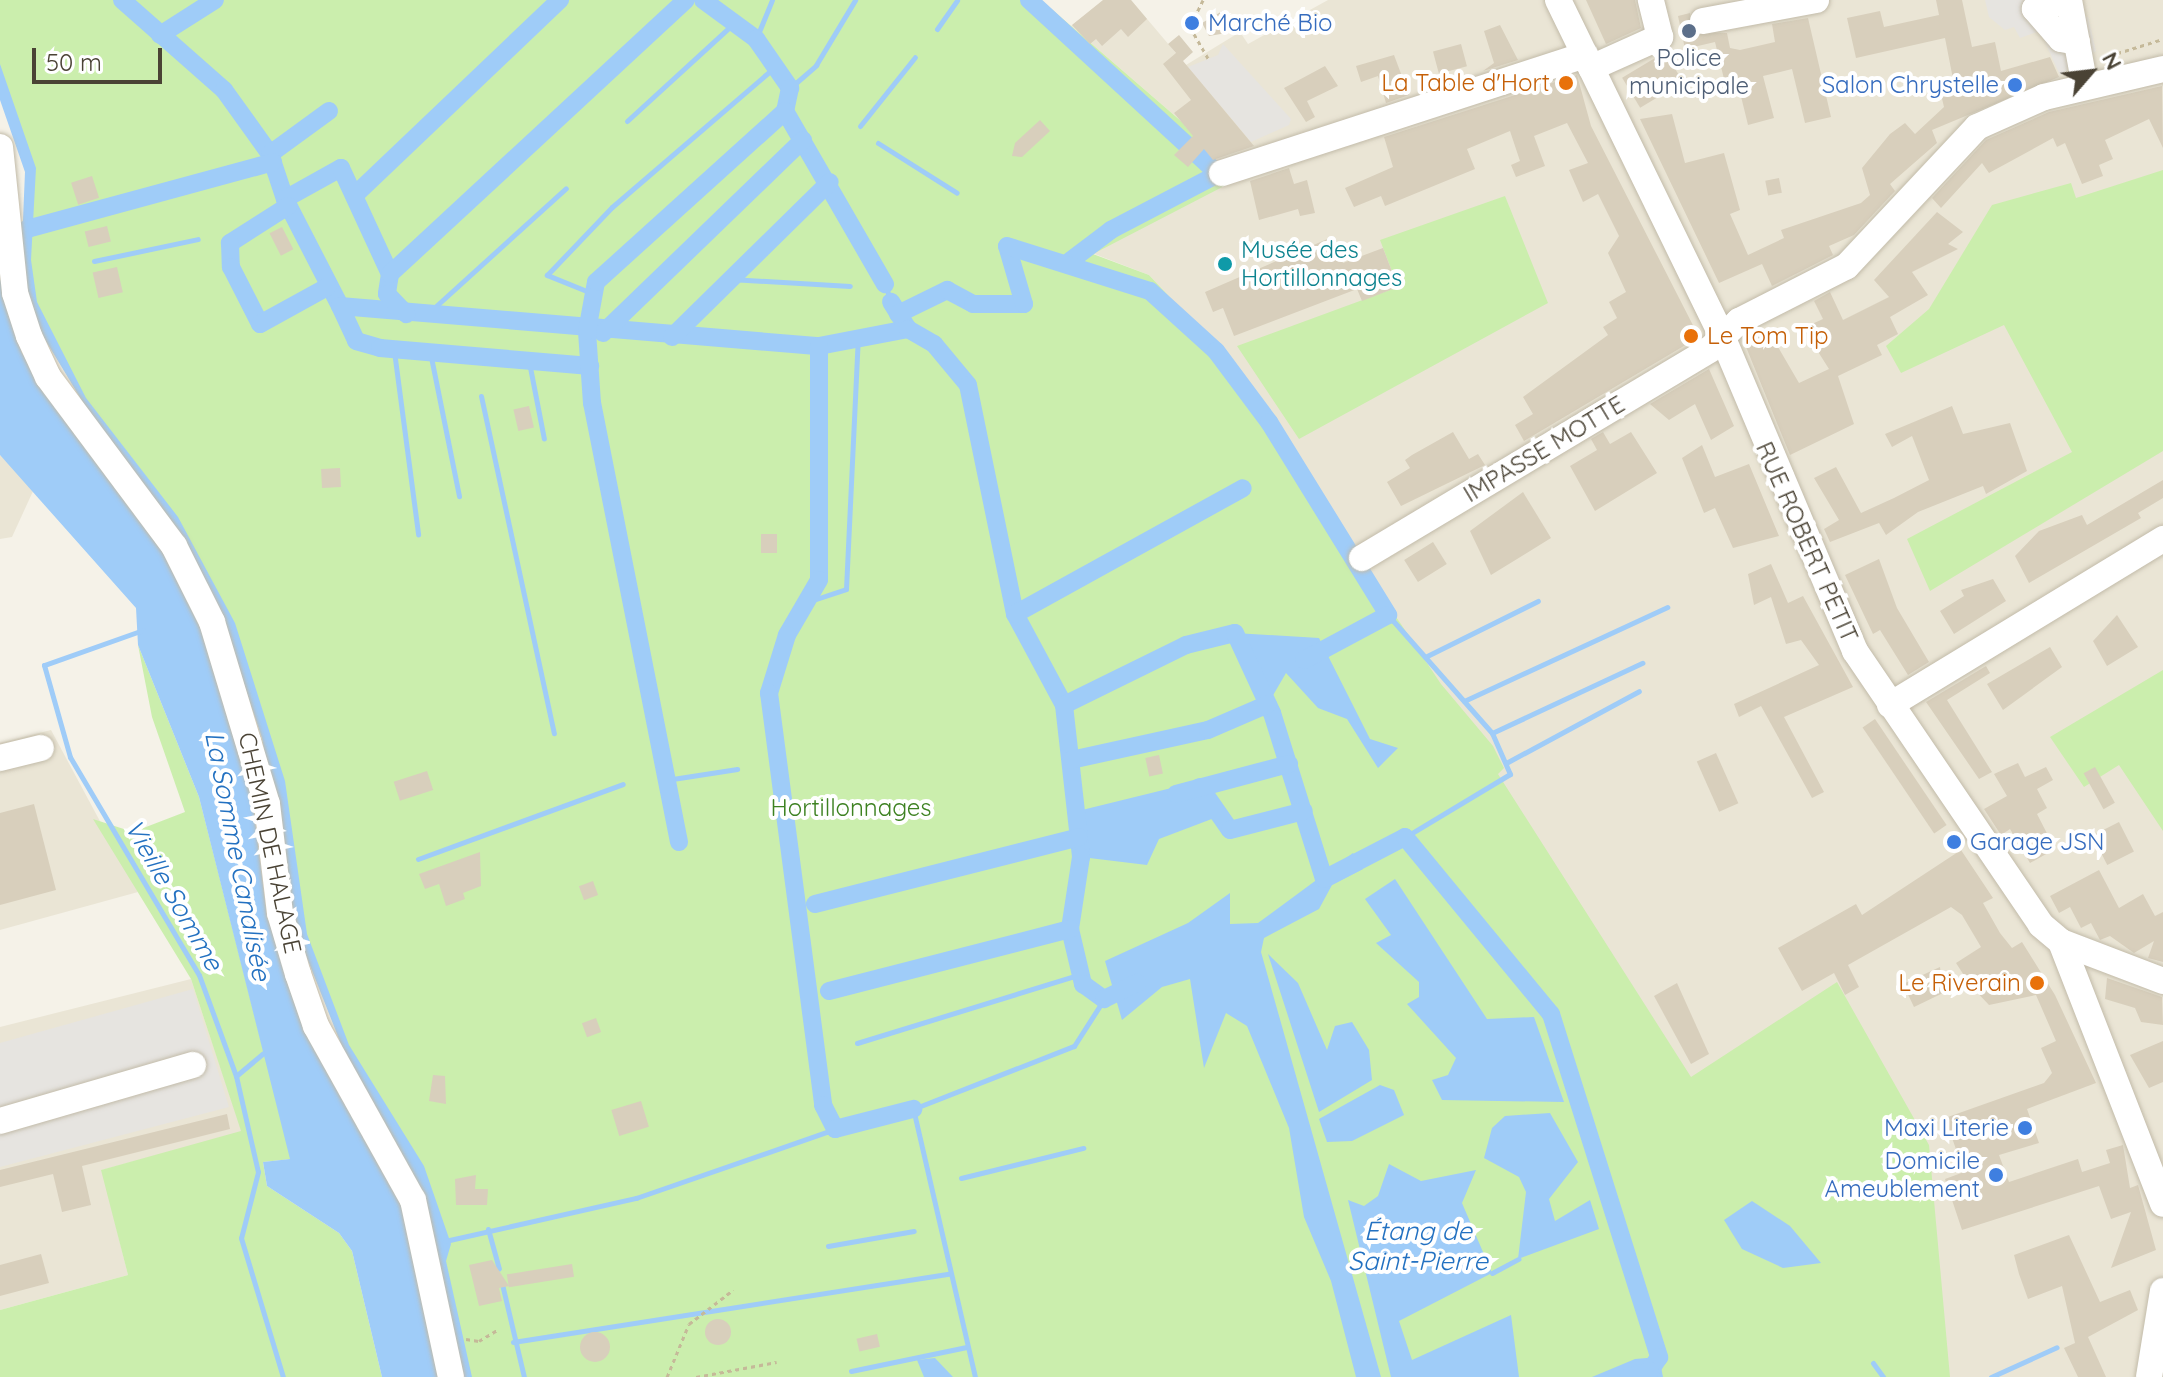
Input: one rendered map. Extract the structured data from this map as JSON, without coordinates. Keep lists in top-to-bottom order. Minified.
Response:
{"streets":{"street":["IMPASSE MOTTE","RUE ROBERT PETIT","CHEMIN DE HALAGE"]},"crossings":[["IMPASSE MOTTE","RUE ROBERT PETIT"]],"water":["La Somme Canalisée","Vieille Somme","Étang de Saint-Pierre"],"parks":["Hortillonnages"],"places":["Marché Bio","Police municipale","La Table d'Hort","Salon Chrystelle","Musée des Hortillonnages","Le Tom Tip","Garage JSN","Le Riverain","Maxi Literie","Domicile Ameublement"],"scale_bar":"50 m","north":"top right"}
